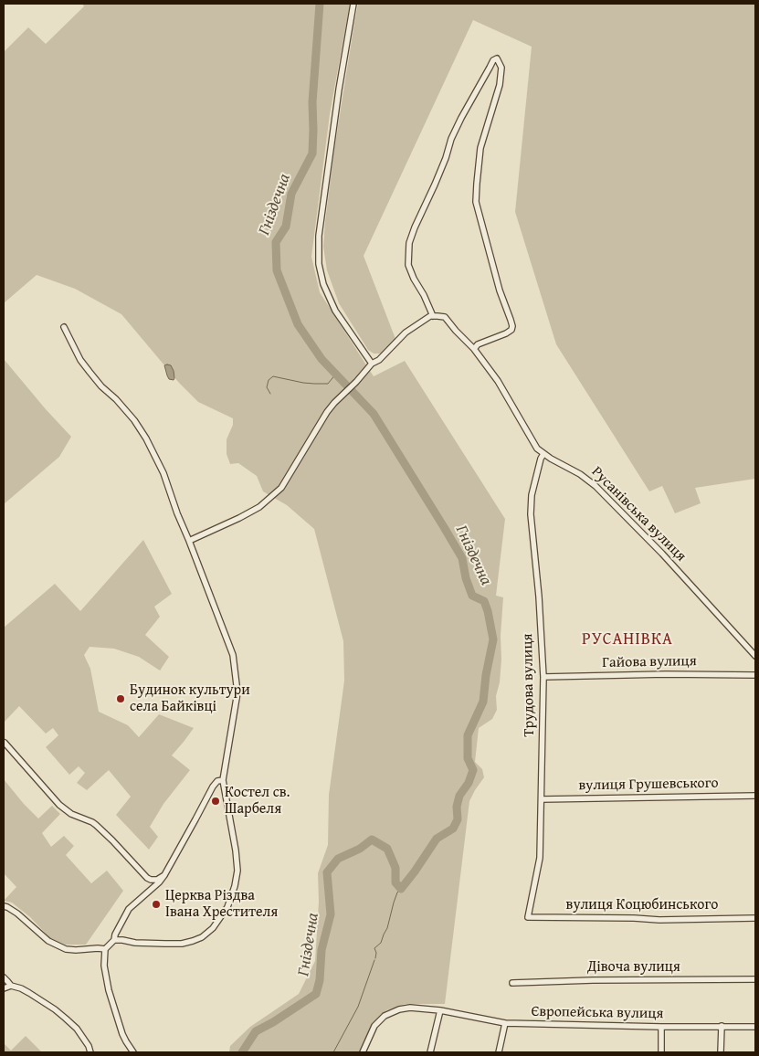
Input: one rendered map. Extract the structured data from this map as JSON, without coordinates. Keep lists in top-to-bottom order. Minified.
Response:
{"streets":{"street":["Русанівська вулиця","Гайова вулиця","Трудова вулиця","вулиця Грушевського","вулиця Коцюбинського","Дівоча вулиця","Європейська вулиця"]},"crossings":[["Русанівська вулиця","Трудова вулиця"],["Гайова вулиця","Трудова вулиця"],["Трудова вулиця","вулиця Грушевського"],["Трудова вулиця","вулиця Коцюбинського"]],"districts":["РУСАНІВКА"],"water":["Гніздечна"],"places":["Будинок культури села Байківці","Костел св. Шарбеля","Церква Різдва Івана Хрестителя"]}
